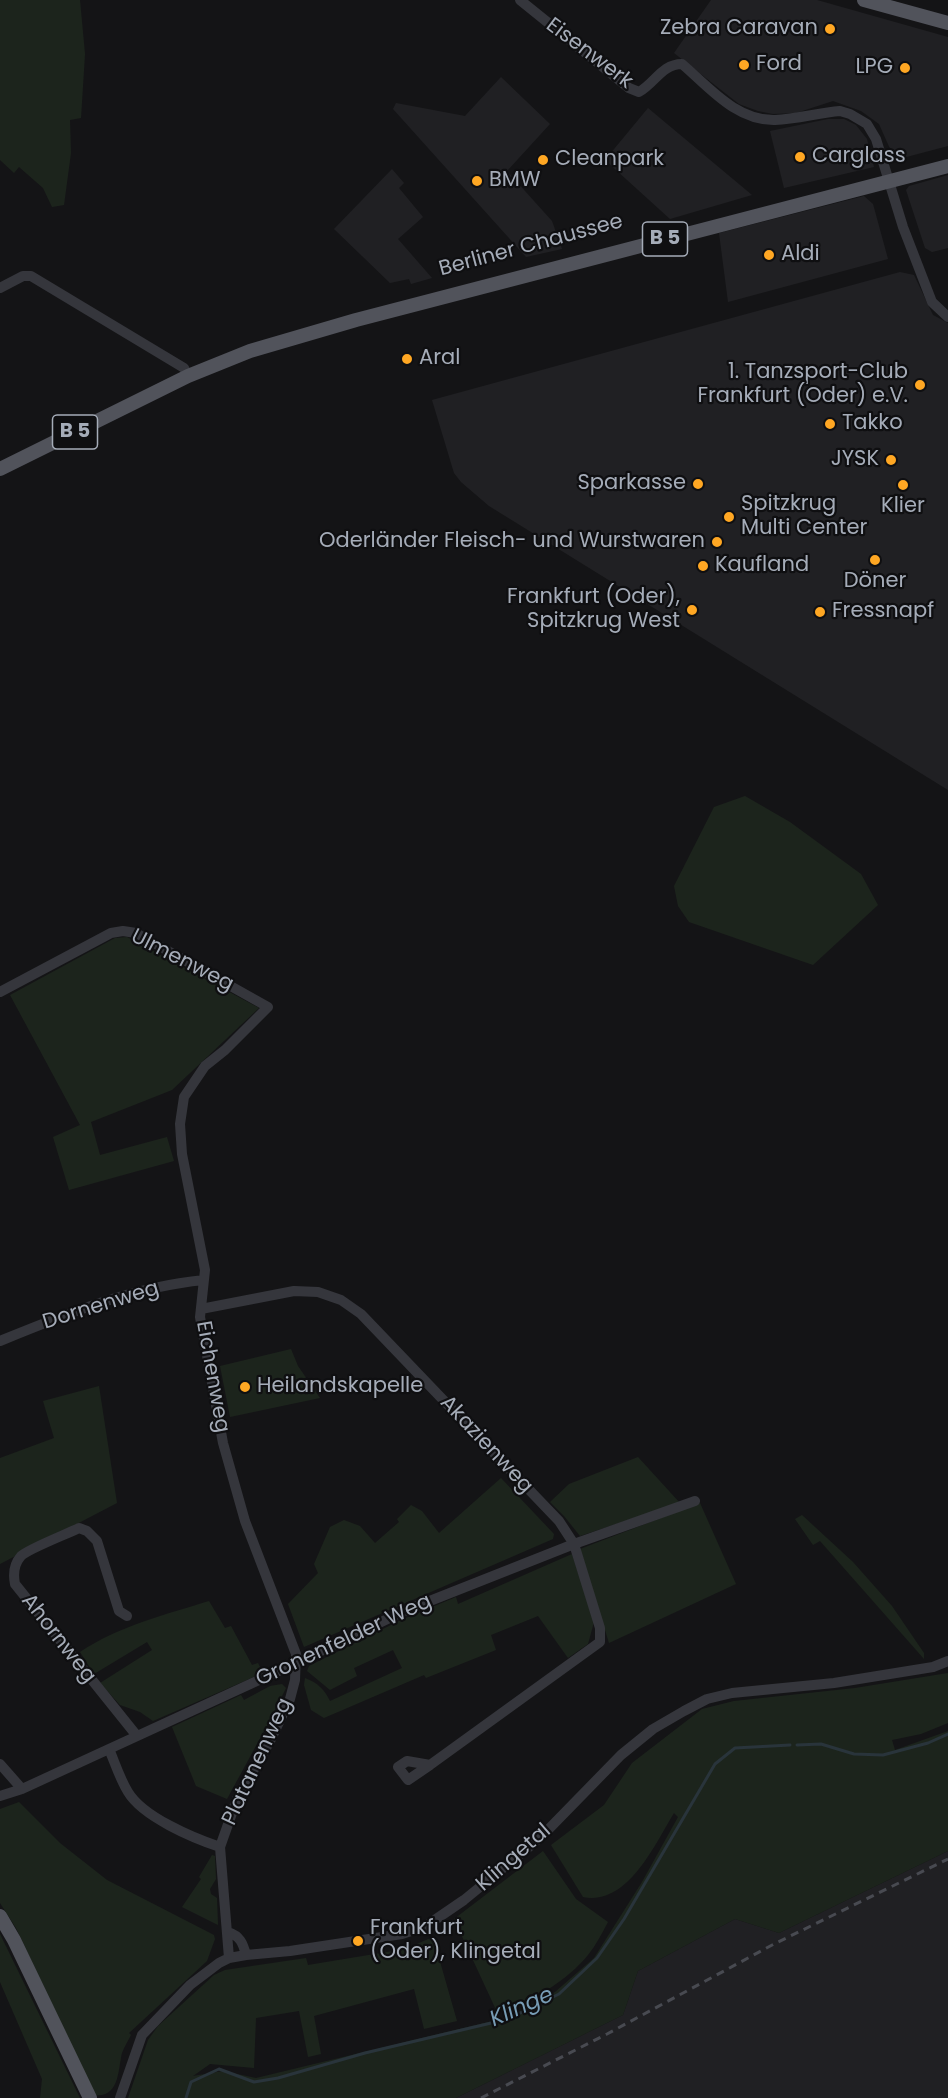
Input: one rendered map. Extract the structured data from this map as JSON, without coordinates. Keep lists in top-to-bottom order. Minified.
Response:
{"streets":{"main road":["B 5","Berliner Chaussee"],"street":["Eisenwerk","Ulmenweg","Dornenweg","Eichenweg","Akazienweg","Ahornweg","Gronenfelder Weg","Platanenweg","Klingetal"]},"crossings":[["Eisenwerk","Berliner Chaussee"],["Ulmenweg","Eichenweg"],["Dornenweg","Eichenweg"],["Eichenweg","Akazienweg"],["Eichenweg","Gronenfelder Weg"],["Eichenweg","Platanenweg"],["Akazienweg","Gronenfelder Weg"],["Ahornweg","Gronenfelder Weg"],["Gronenfelder Weg","Platanenweg"],["Platanenweg","Klingetal"]],"water":["Klinge"],"places":["Zebra Caravan","Ford","LPG","Carglass","Cleanpark","BMW","Aldi","Aral","1. Tanzsport-Club Frankfurt (Oder) e.V.","Takko","JYSK","Sparkasse","Klier","Spitzkrug Multi Center","Oderländer Fleisch- und Wurstwaren","Döner","Kaufland","Frankfurt (Oder), Spitzkrug West","Fressnapf","Heilandskapelle","Frankfurt (Oder), Klingetal"]}
